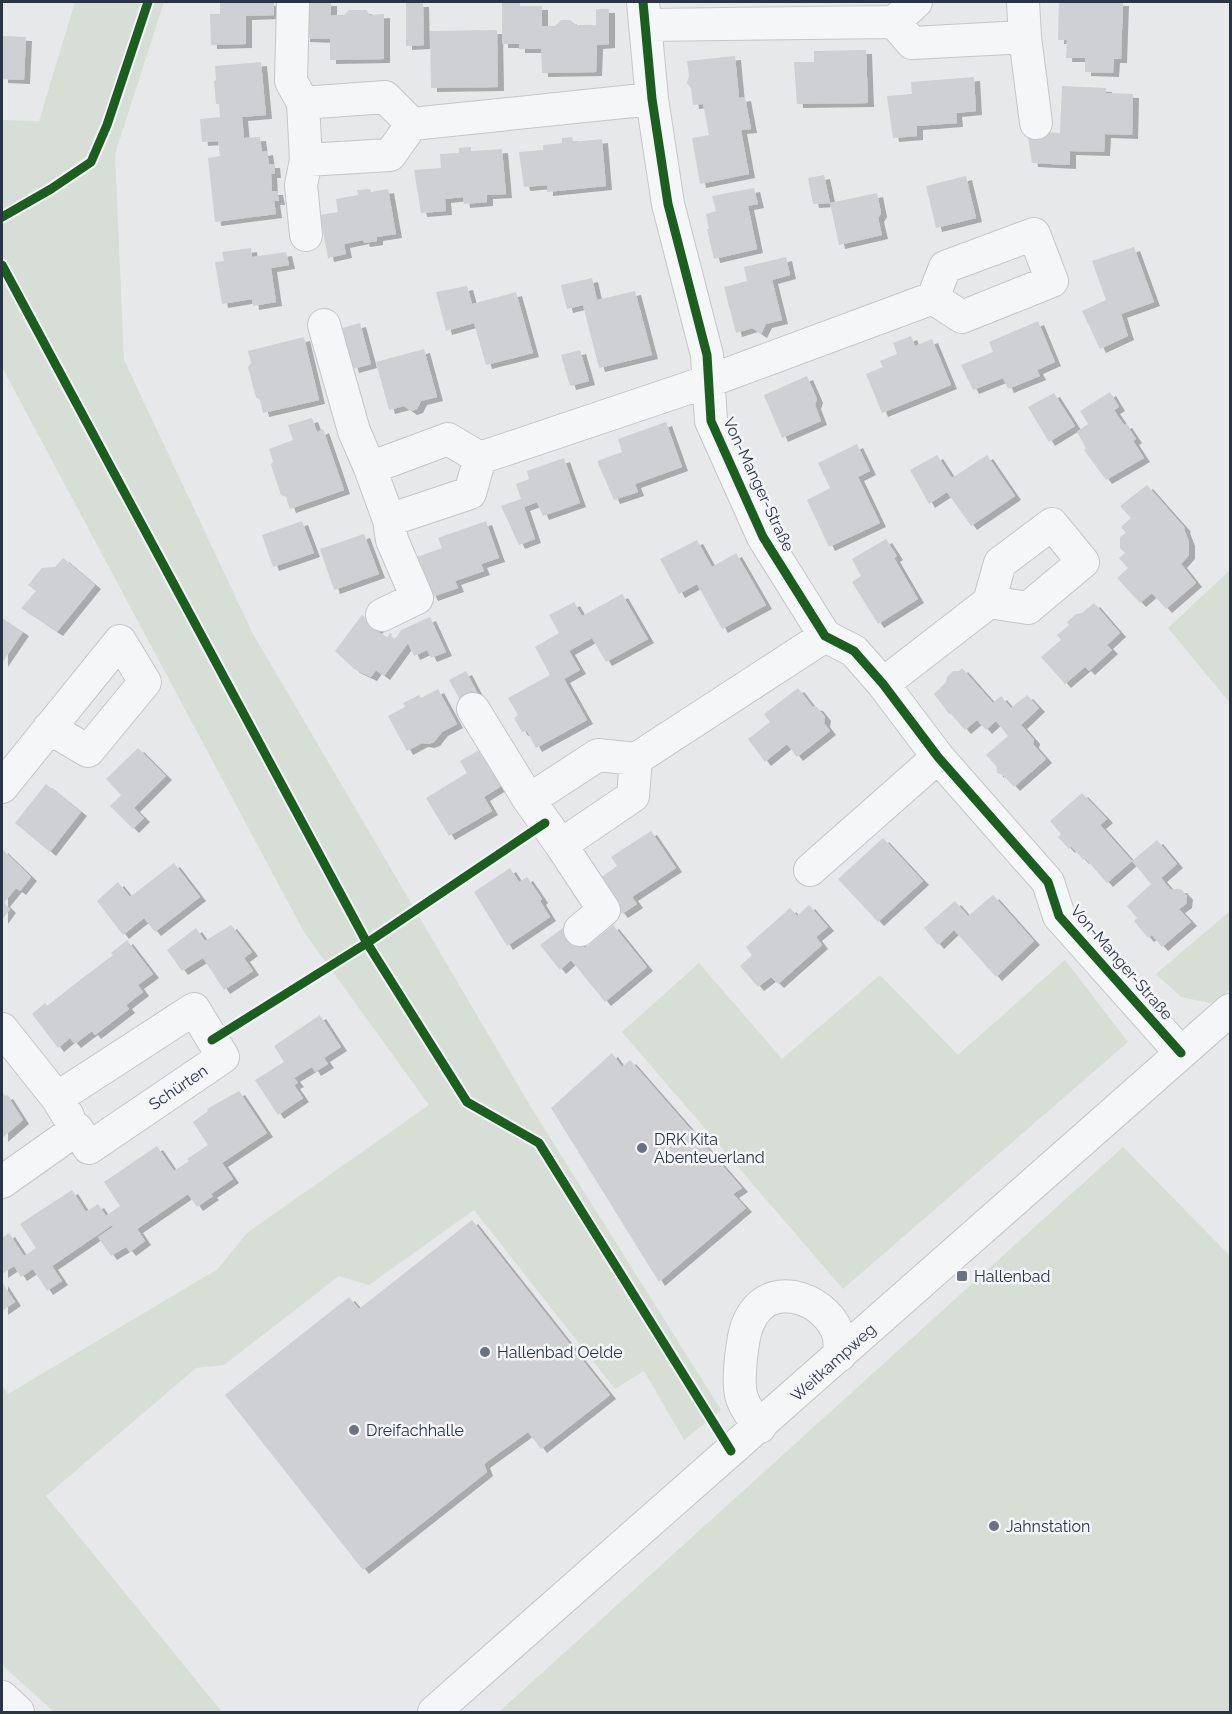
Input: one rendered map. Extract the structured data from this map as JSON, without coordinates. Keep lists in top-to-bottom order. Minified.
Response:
{"streets":{"street":["Von-Manger-Straße","Schürten","Weitkampweg"]},"crossings":[["Von-Manger-Straße","Weitkampweg"]],"places":{"other":["DRK Kita Abenteuerland","Hallenbad Oelde","Dreifachhalle","Jahnstation"],"transit":["Hallenbad"]}}
